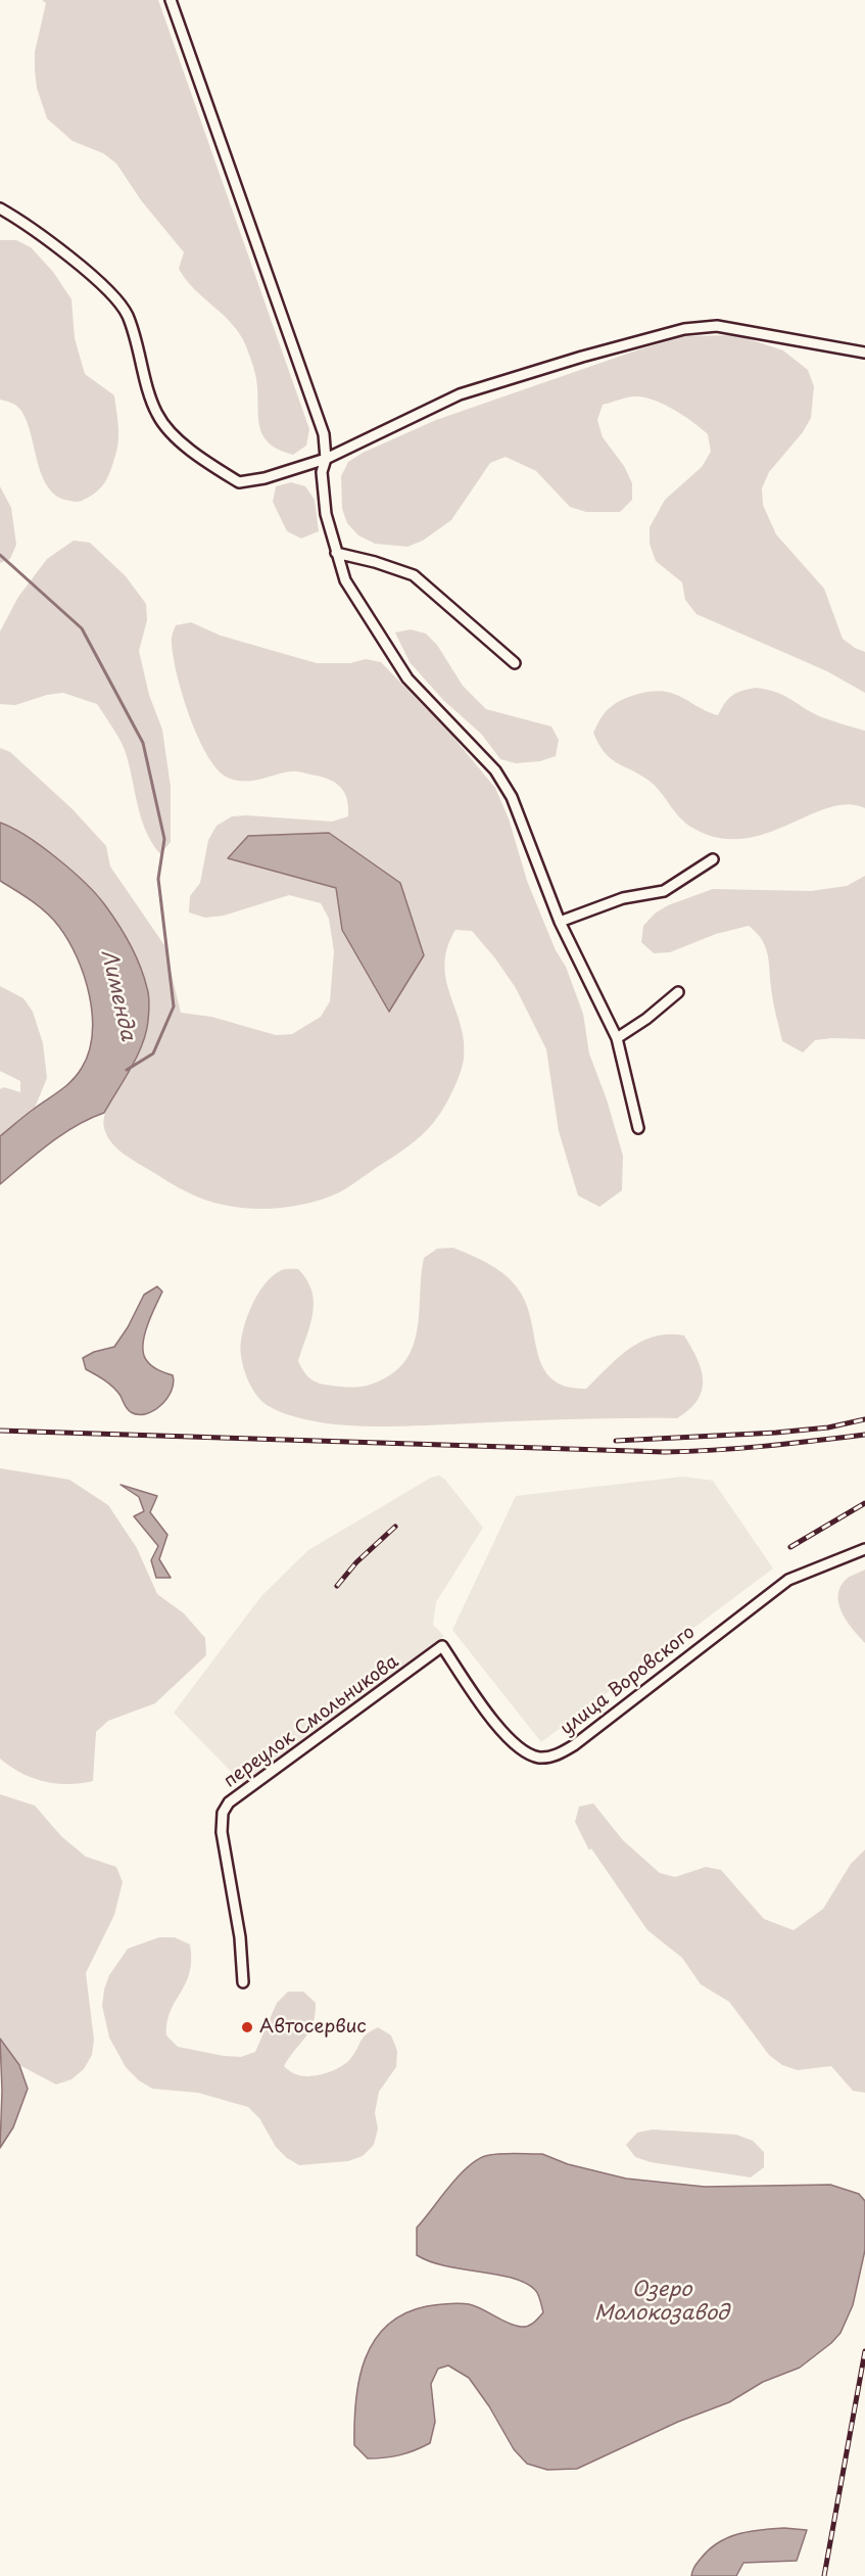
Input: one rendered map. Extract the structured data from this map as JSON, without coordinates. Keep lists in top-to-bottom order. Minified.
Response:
{"streets":{"street":["улица Воровского","переулок Смольникова"]},"crossings":[["улица Воровского","переулок Смольникова"]],"water":["Лименда","Озеро Молокозавод"],"places":["Автосервис"]}
